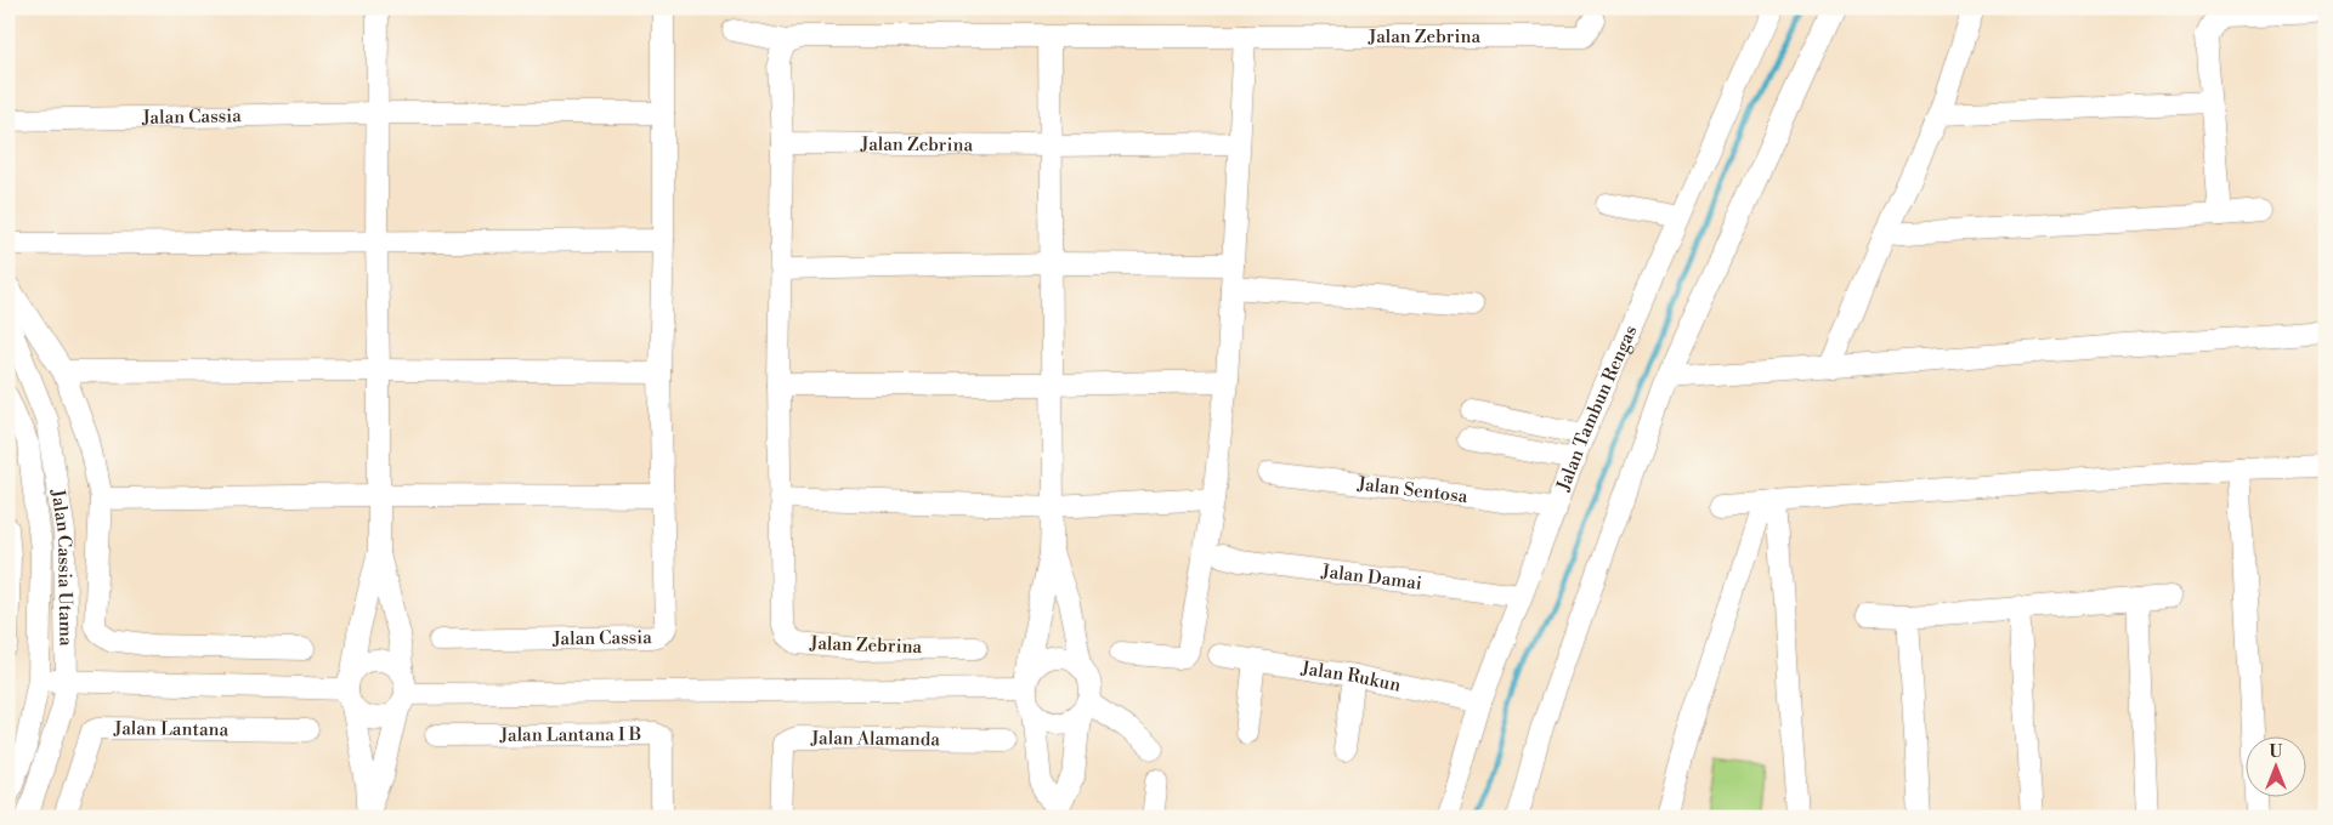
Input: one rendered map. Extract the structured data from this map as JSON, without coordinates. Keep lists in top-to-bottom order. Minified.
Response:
{"streets":{"street":["Jalan Zebrina","Jalan Cassia","Jalan Tambun Rengas","Jalan Sentosa","Jalan Cassia Utama","Jalan Damai","Jalan Rukun","Jalan Lantana","Jalan Lantana I B","Jalan Alamanda"]},"crossings":[["Jalan Tambun Rengas","Jalan Sentosa"],["Jalan Tambun Rengas","Jalan Damai"],["Jalan Tambun Rengas","Jalan Rukun"]],"north":"top"}
